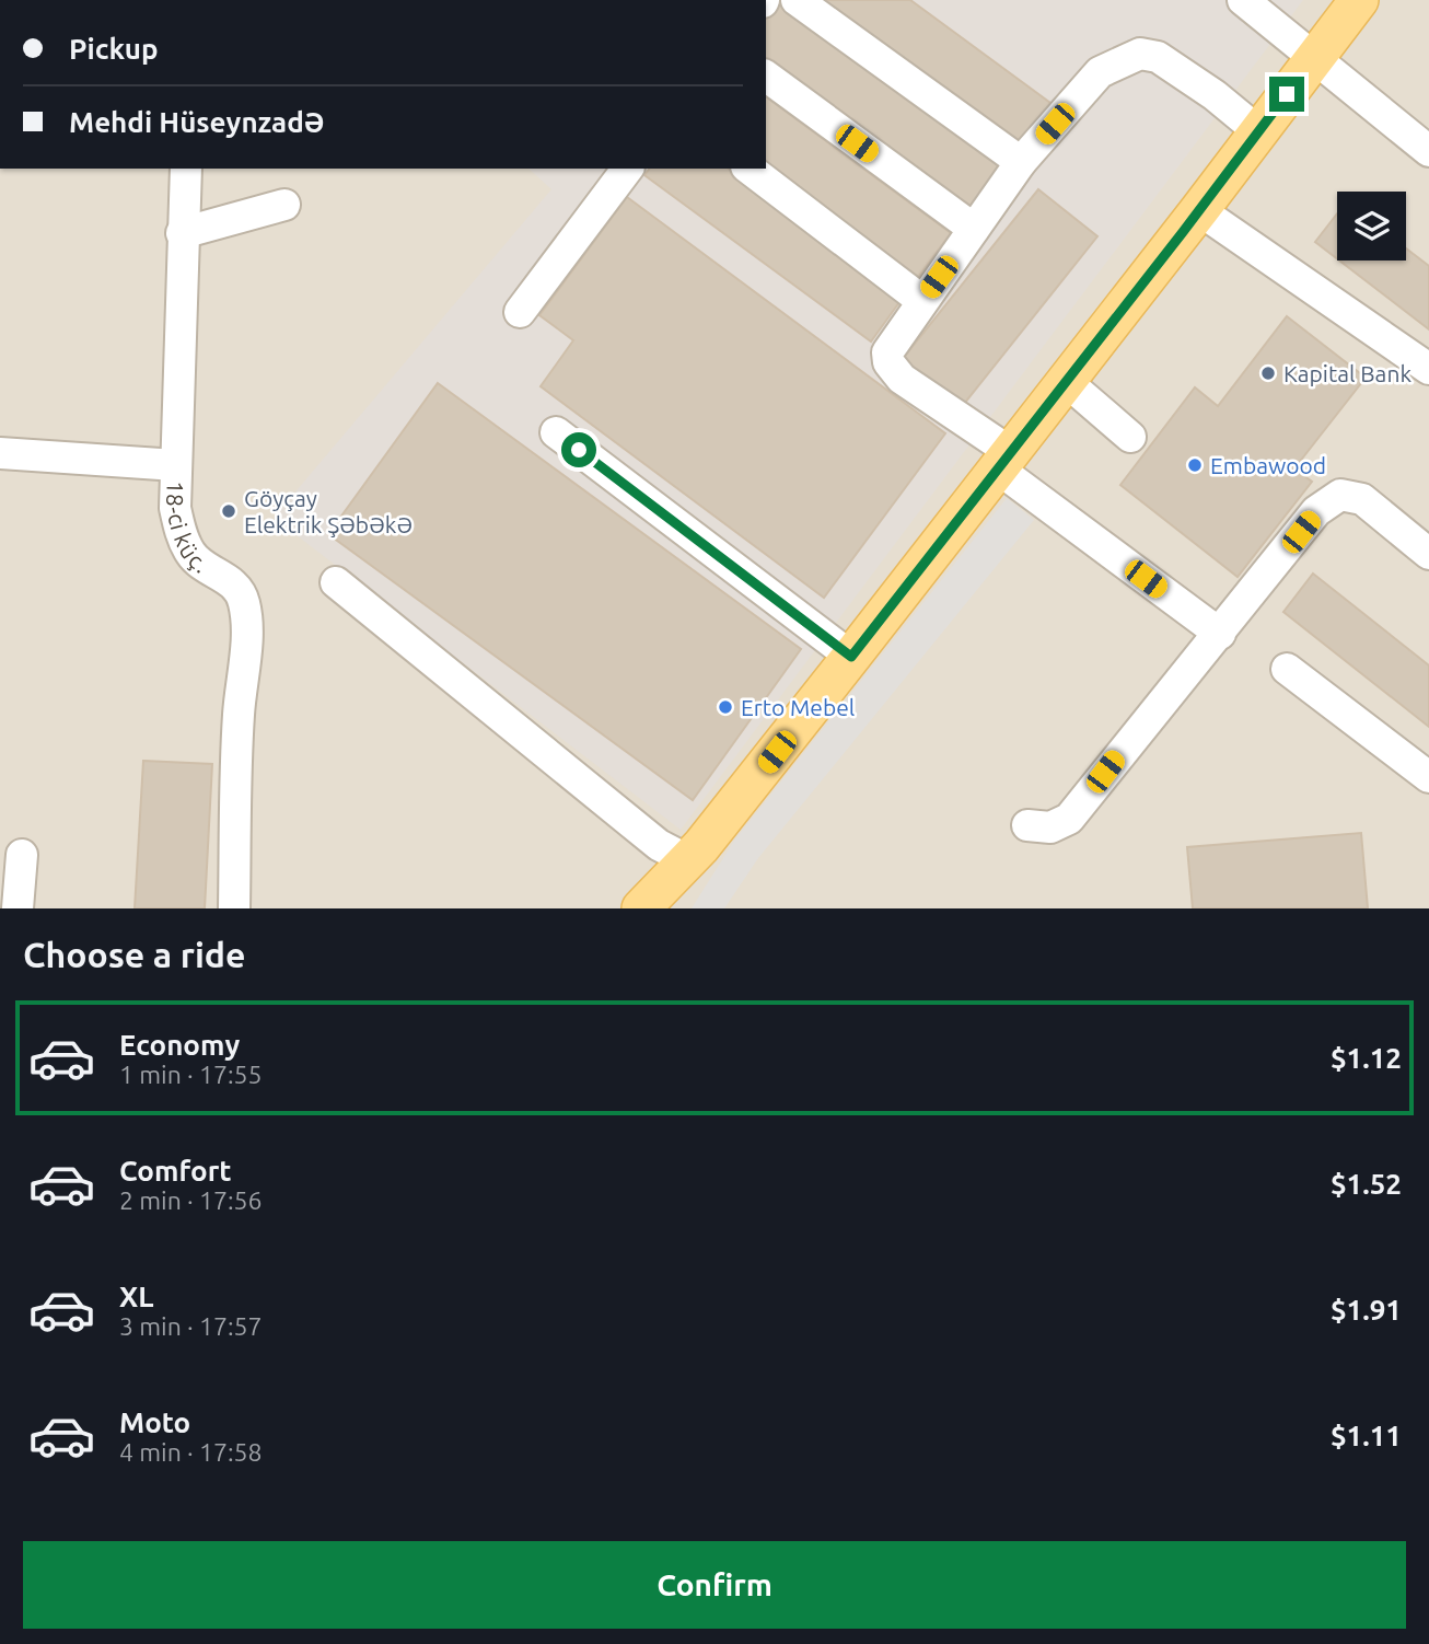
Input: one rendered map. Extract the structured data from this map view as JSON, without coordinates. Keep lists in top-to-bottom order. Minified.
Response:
{"streets":{"street":["18-ci küç."]},"places":["Kapital Bank","Embawood","Göyçay Elektrik Şəbəkə","Erto Mebel"],"page":{"banner":["Pickup","Mehdi Hüseynzadə"],"heading":"Choose a ride","list":[{"name":"Economy","note":"1 min · 17:55","value":"$1.12"},{"name":"Comfort","note":"2 min · 17:56","value":"$1.52"},{"name":"XL","note":"3 min · 17:57","value":"$1.91"},{"name":"Moto","note":"4 min · 17:58","value":"$1.11"}],"buttons":"Confirm"}}
